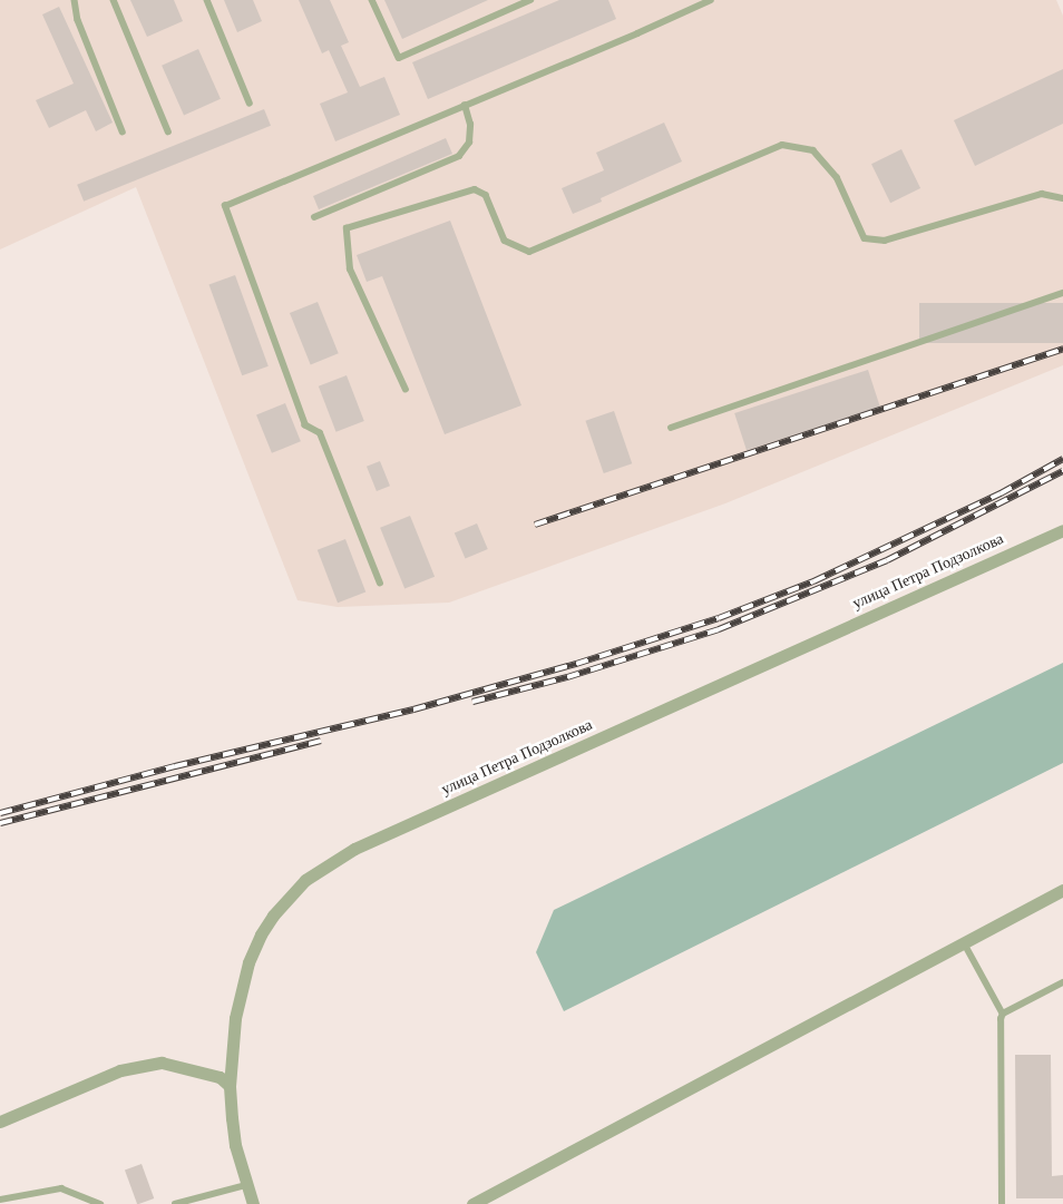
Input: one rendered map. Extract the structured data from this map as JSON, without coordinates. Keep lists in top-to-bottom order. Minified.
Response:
{"streets":{"street":["улица Петра Подзолкова"]}}
